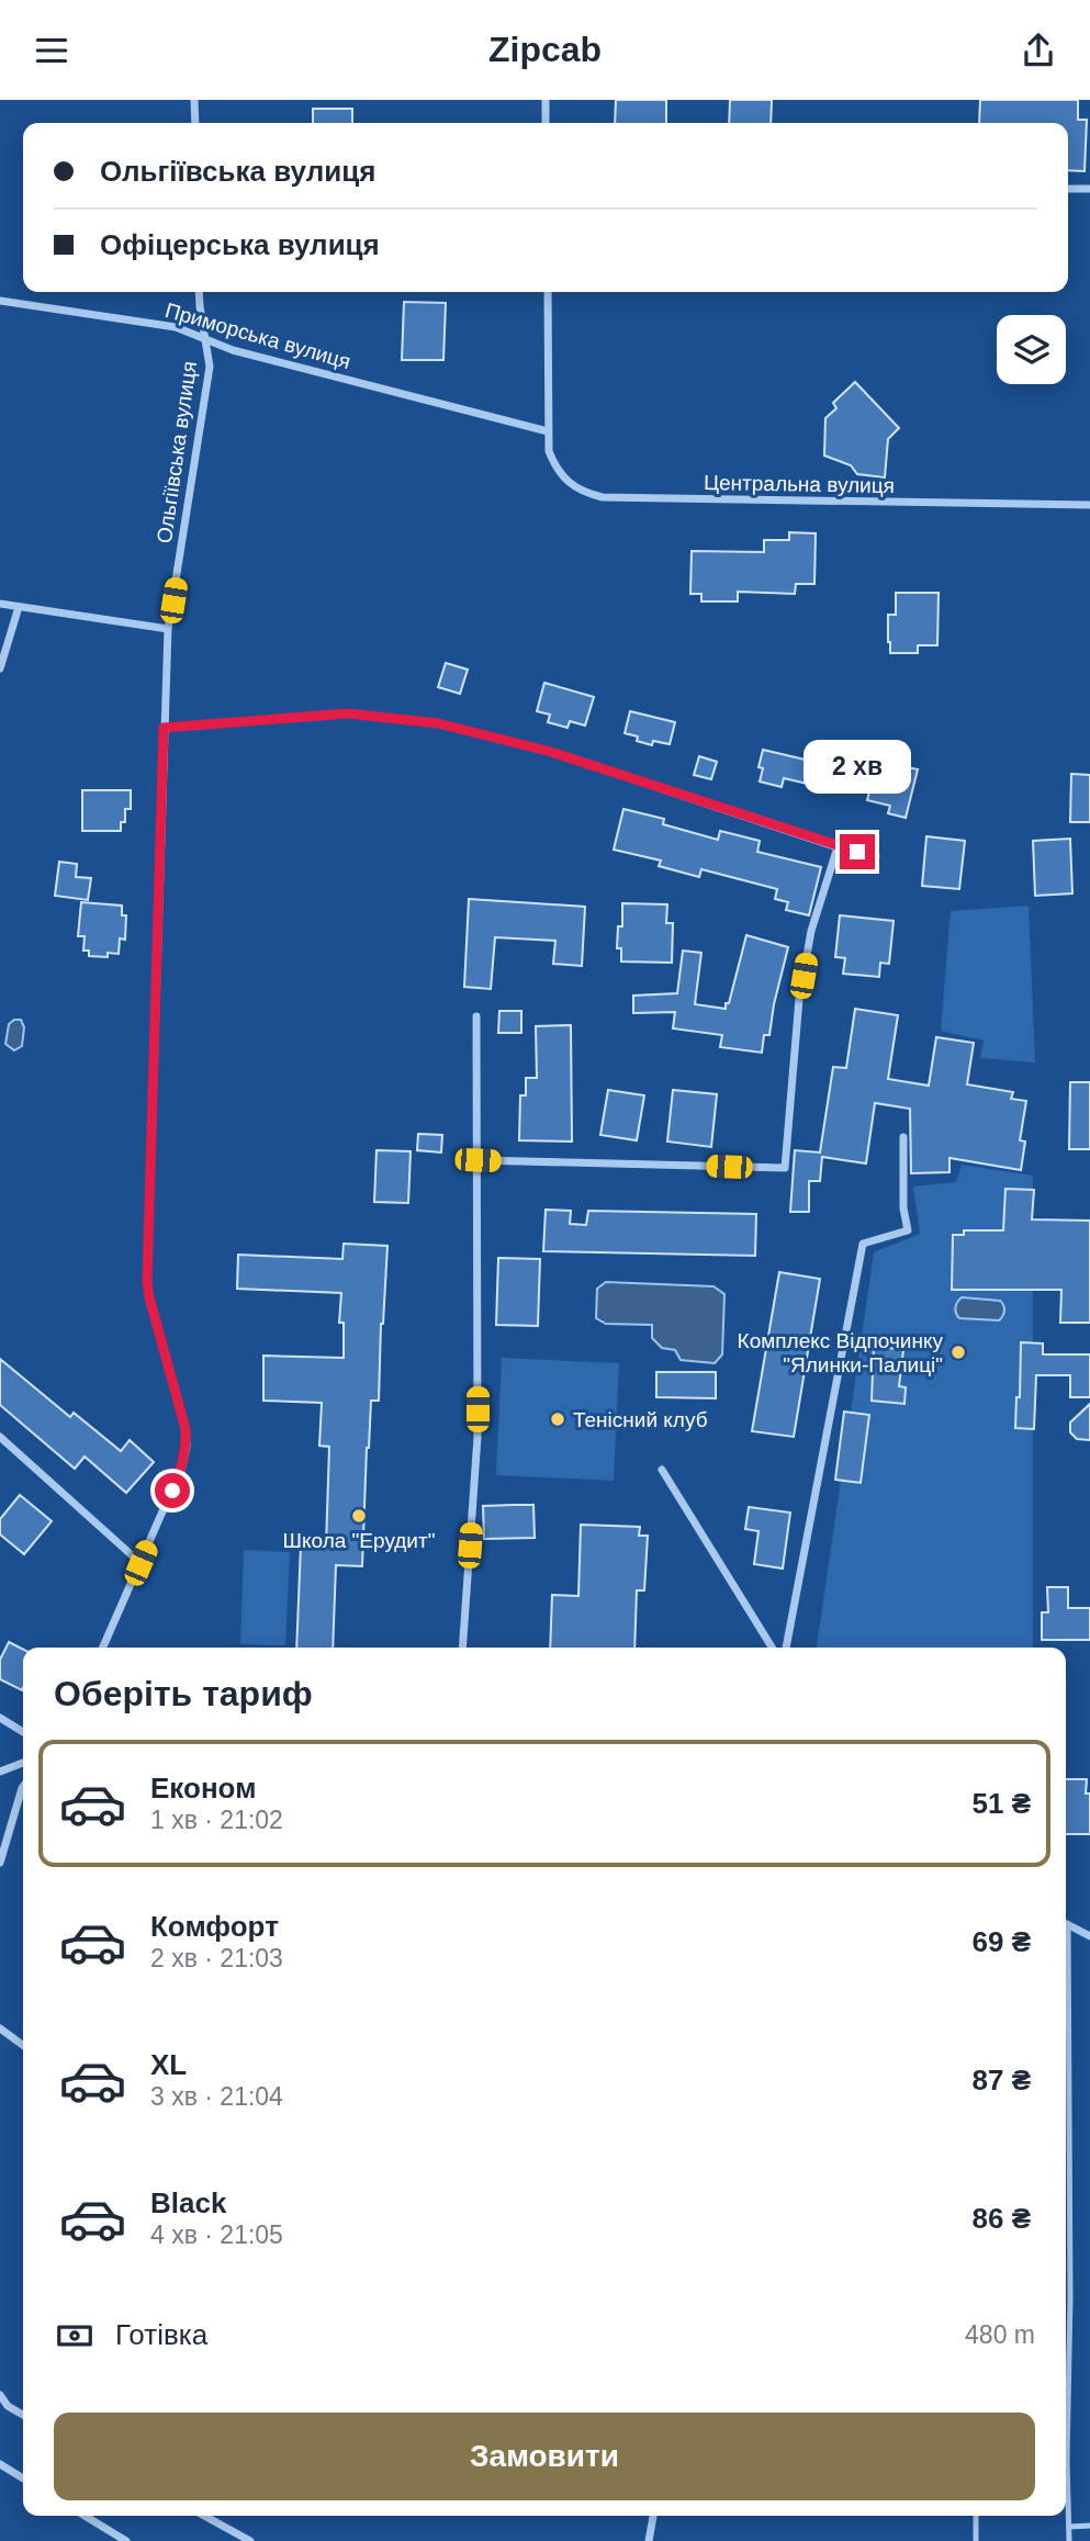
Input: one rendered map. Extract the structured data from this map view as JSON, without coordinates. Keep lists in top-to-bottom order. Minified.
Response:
{"streets":{"street":["Приморська вулиця","Ольгіївська вулиця","Центральна вулиця"]},"crossings":[["Приморська вулиця","Ольгіївська вулиця"],["Приморська вулиця","Центральна вулиця"]],"places":["Комплекс Відпочинку \"Ялинки-Палиці\"","Тенісний клуб","Школа \"Ерудит\""],"page":{"header":"Zipcab","banner":["Ольгіївська вулиця","Офіцерська вулиця"],"bubble":"2 хв","heading":"Оберіть тариф","list":[{"name":"Економ","note":"1 хв · 21:02","value":"51 ₴"},{"name":"Комфорт","note":"2 хв · 21:03","value":"69 ₴"},{"name":"XL","note":"3 хв · 21:04","value":"87 ₴"},{"name":"Black","note":"4 хв · 21:05","value":"86 ₴"}],"pay":["Готівка","480 m"],"buttons":"Замовити"}}
